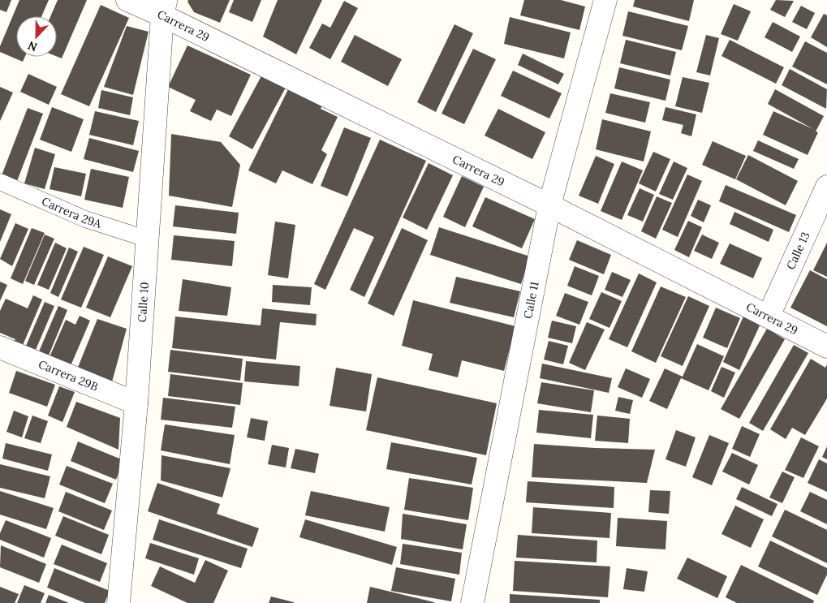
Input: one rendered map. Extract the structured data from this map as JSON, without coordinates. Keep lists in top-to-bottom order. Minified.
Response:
{"streets":{"street":["Carrera 29","Calle 13","Calle 11","Calle 10","Carrera 29B"],"lane":["Carrera 29A"]},"crossings":[["Carrera 29","Calle 13"],["Carrera 29","Calle 11"],["Carrera 29","Calle 10"],["Carrera 29A","Calle 10"],["Calle 10","Carrera 29B"]],"north":"bottom"}
